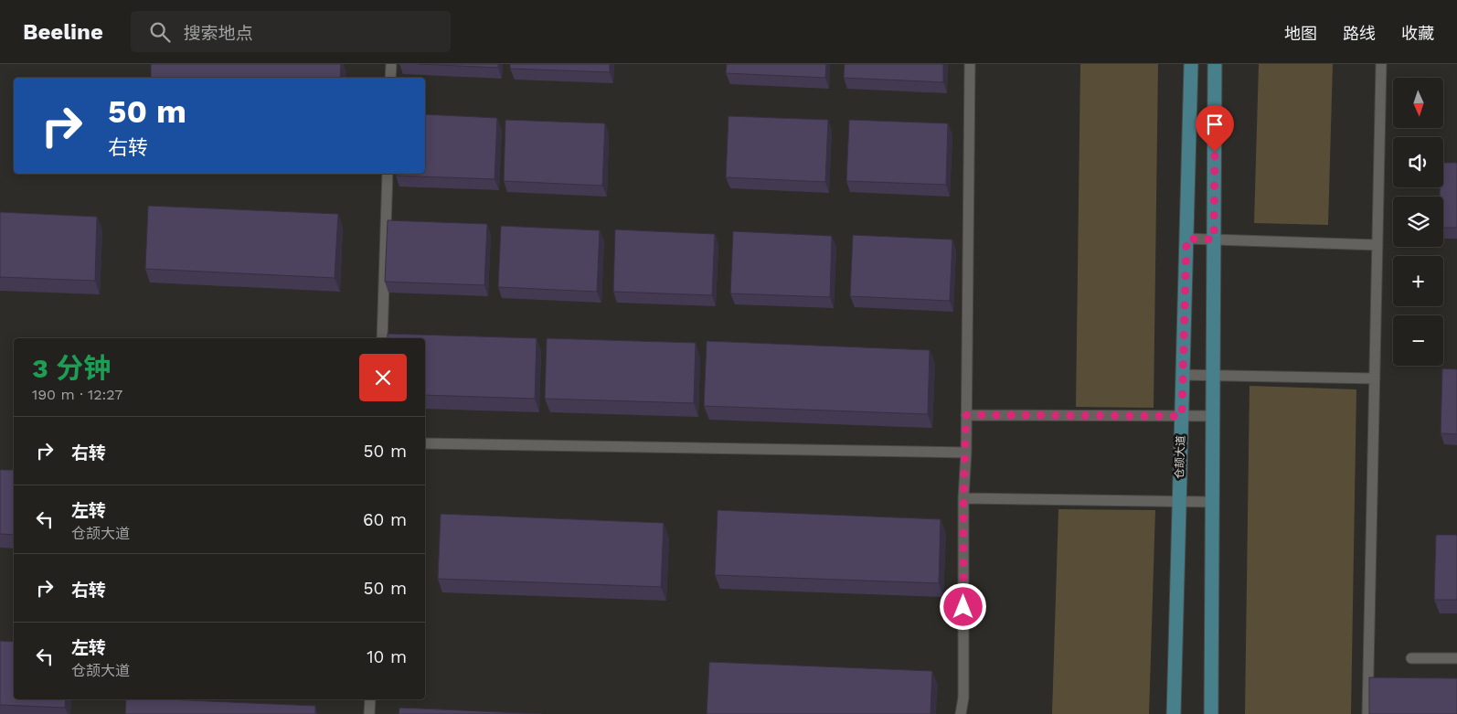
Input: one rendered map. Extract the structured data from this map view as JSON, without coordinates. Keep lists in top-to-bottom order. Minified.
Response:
{"streets":{"main road":["仓颉大道"]},"north":"bottom","page":{"header":"Beeline","search":"搜索地点","nav":["地图","路线","收藏"],"map_buttons":["+","−"],"turn":["50 m","右转"],"heading":["3 分钟","190 m · 12:27"],"list":[{"name":"右转","value":"50 m"},{"name":"左转","note":"仓颉大道","value":"60 m"},{"name":"右转","value":"50 m"},{"name":"左转","note":"仓颉大道","value":"10 m"}]}}
